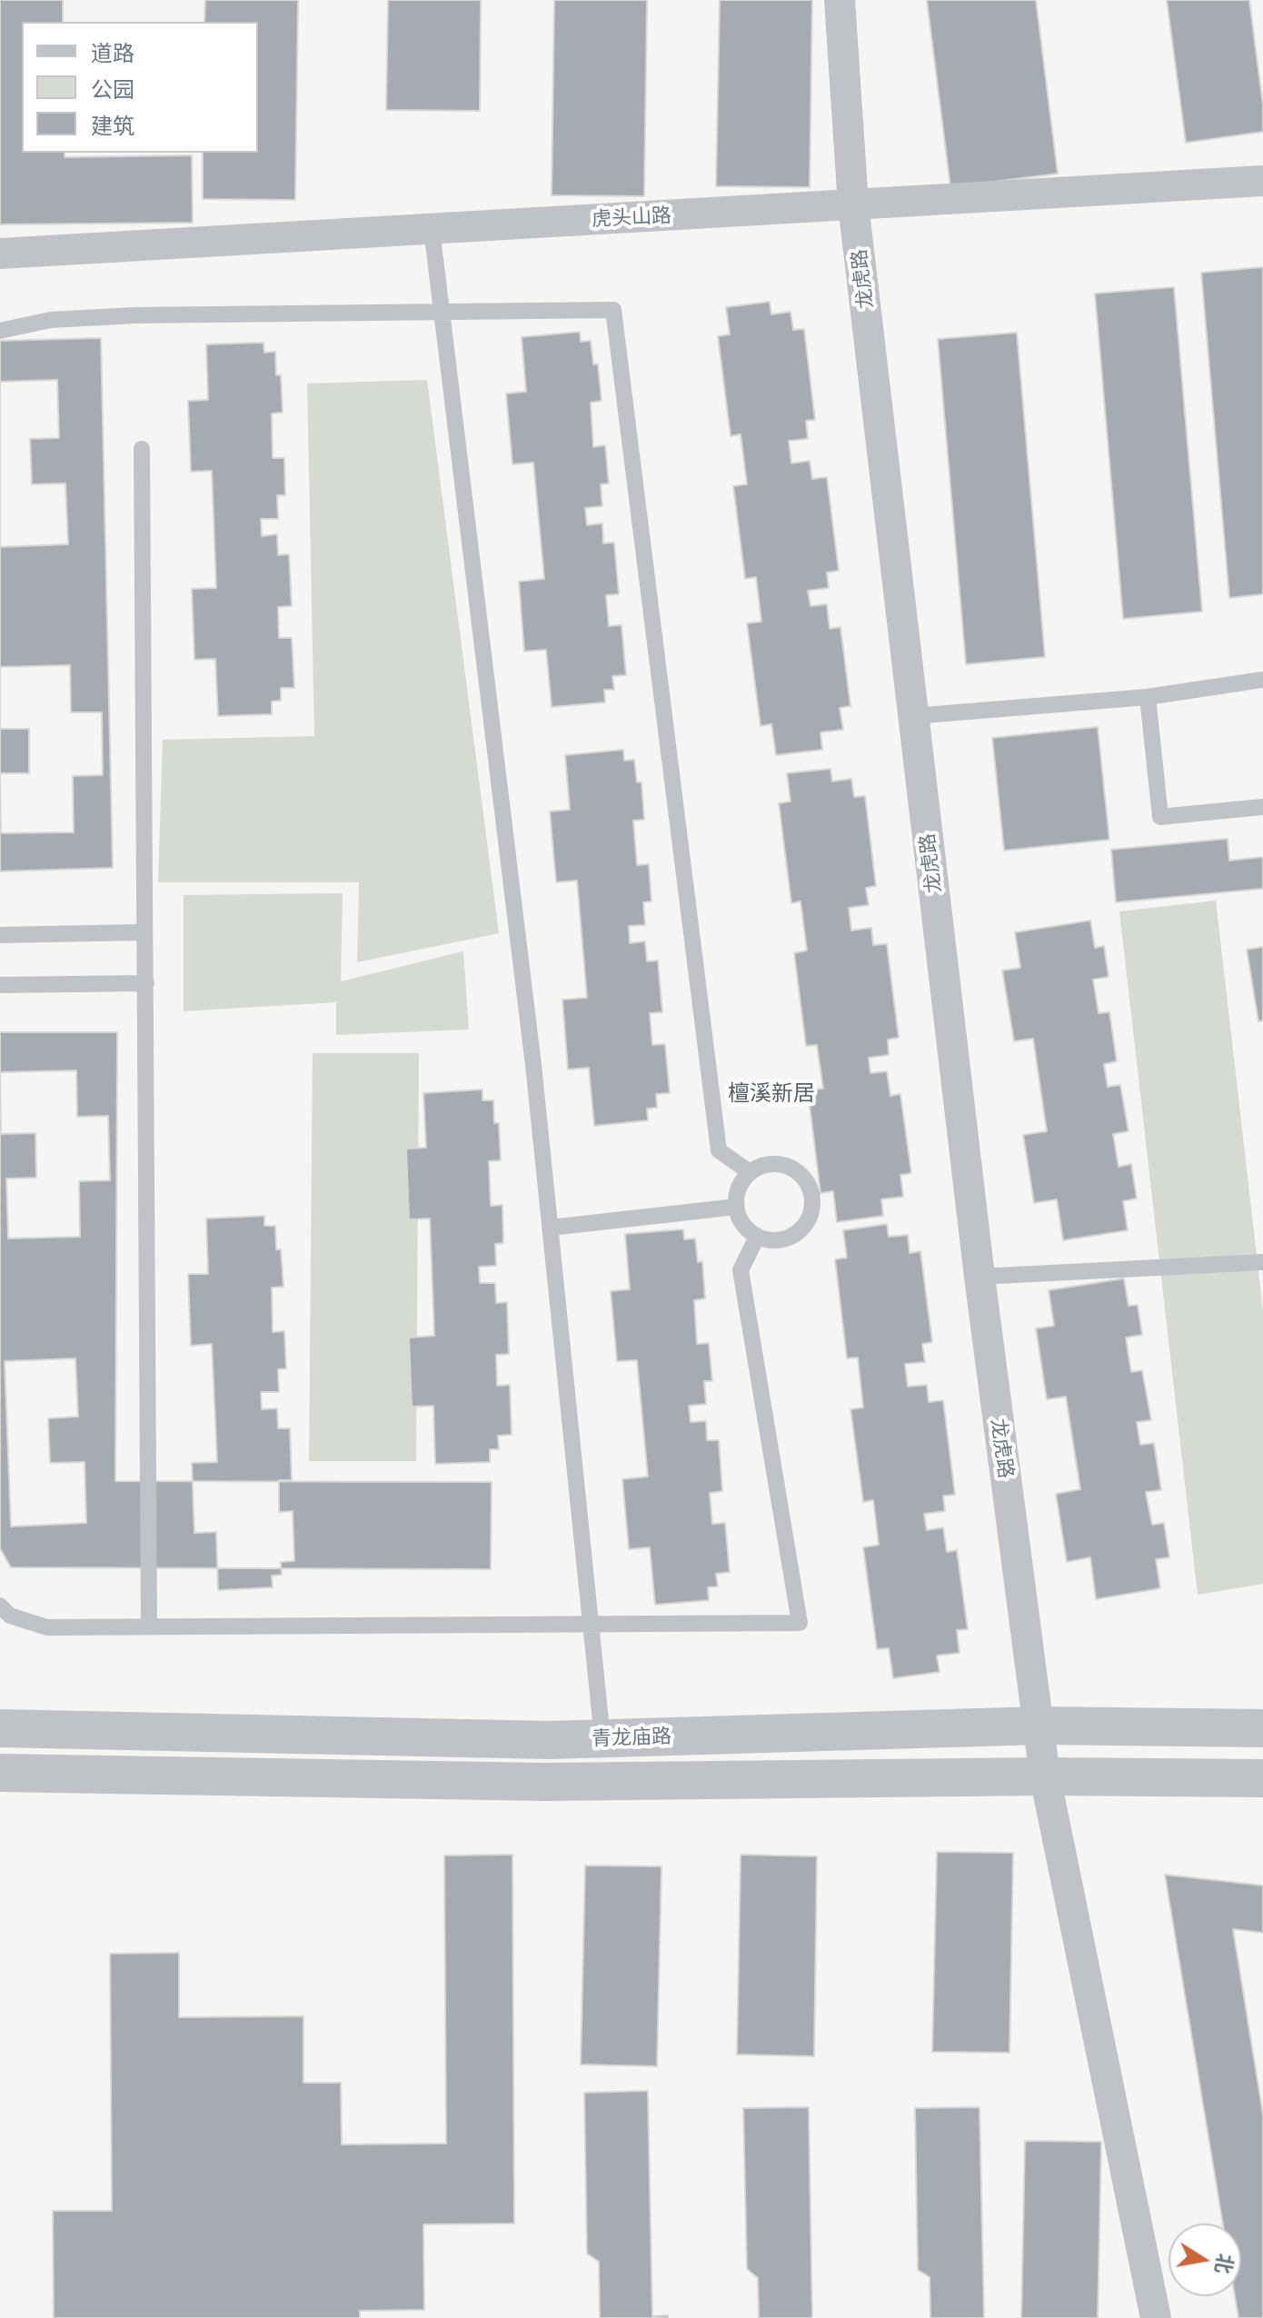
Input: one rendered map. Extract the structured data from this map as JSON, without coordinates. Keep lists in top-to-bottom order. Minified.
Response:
{"streets":{"street":["虎头山路","龙虎路","青龙庙路"]},"crossings":[["虎头山路","龙虎路"],["龙虎路","青龙庙路"]],"districts":["檀溪新居"],"legend":["道路","公园","建筑"],"north":"right"}
